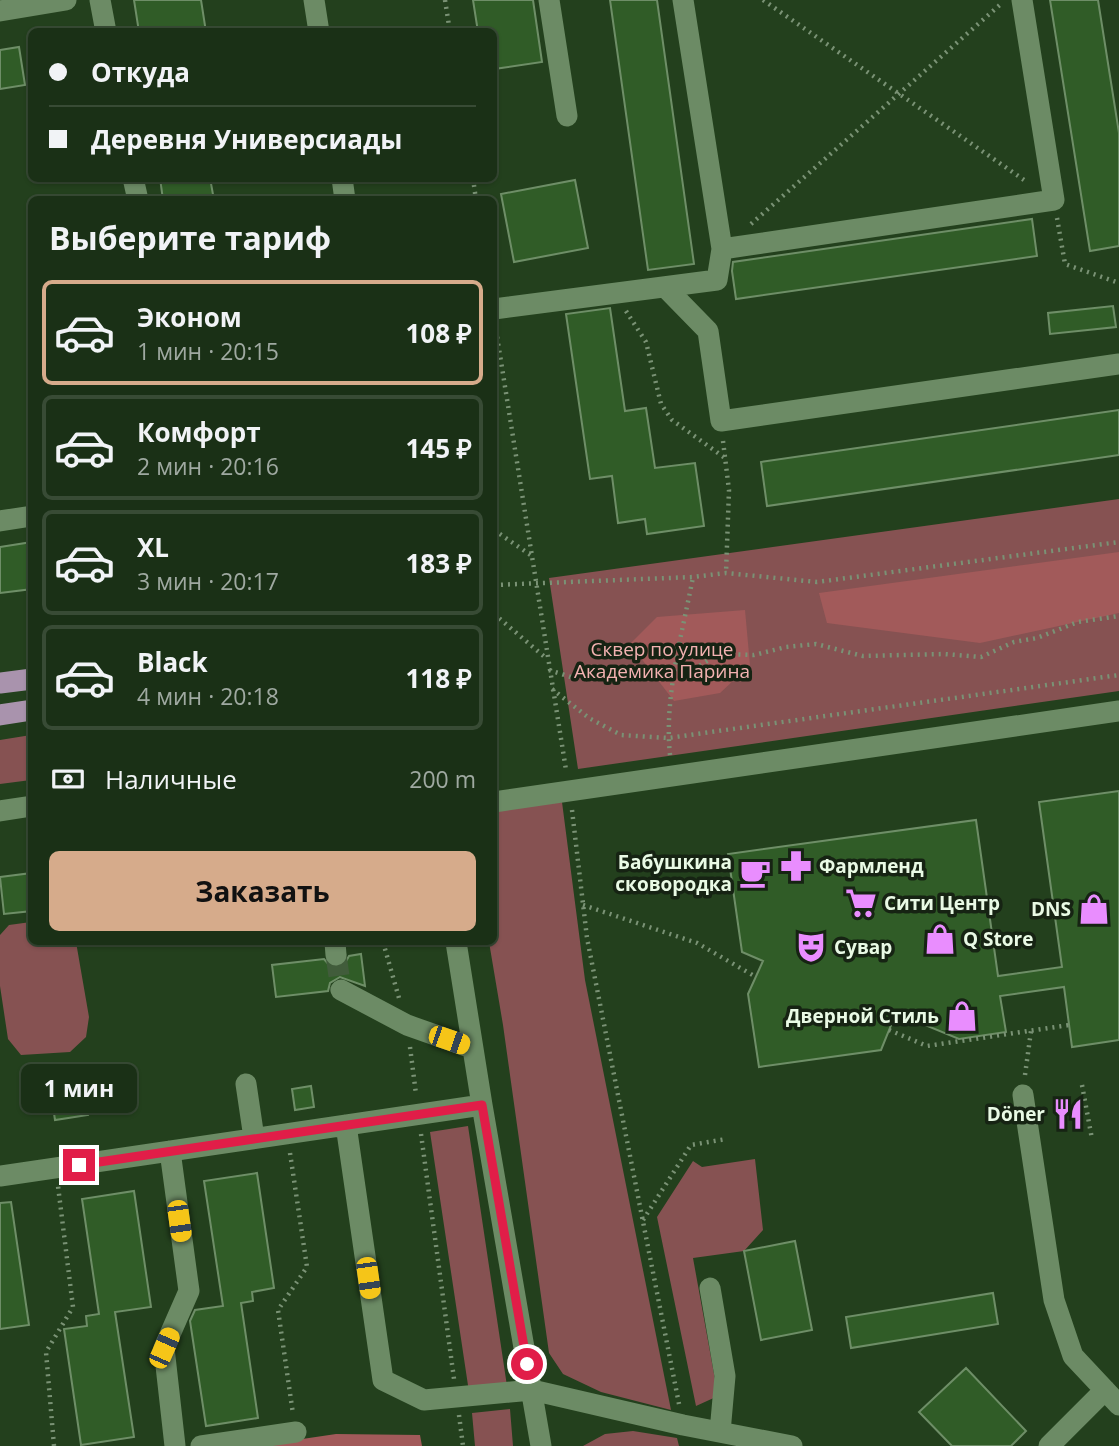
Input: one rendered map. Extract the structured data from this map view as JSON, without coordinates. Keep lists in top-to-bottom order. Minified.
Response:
{"parks":["Сквер по улице Академика Парина"],"places":{"pharmacy":["Фармленд"],"cafe":["Бабушкина сковородка"],"supermarket":["Сити Центр"],"shop":["DNS","Q Store","Дверной Стиль"],"theatre":["Сувар"],"restaurant":["Döner"]},"page":{"banner":["Откуда","Деревня Универсиады"],"heading":"Выберите тариф","list":[{"name":"Эконом","note":"1 мин · 20:15","value":"108 ₽"},{"name":"Комфорт","note":"2 мин · 20:16","value":"145 ₽"},{"name":"XL","note":"3 мин · 20:17","value":"183 ₽"},{"name":"Black","note":"4 мин · 20:18","value":"118 ₽"}],"pay":["Наличные","200 m"],"buttons":"Заказать","bubble":"1 мин"}}
